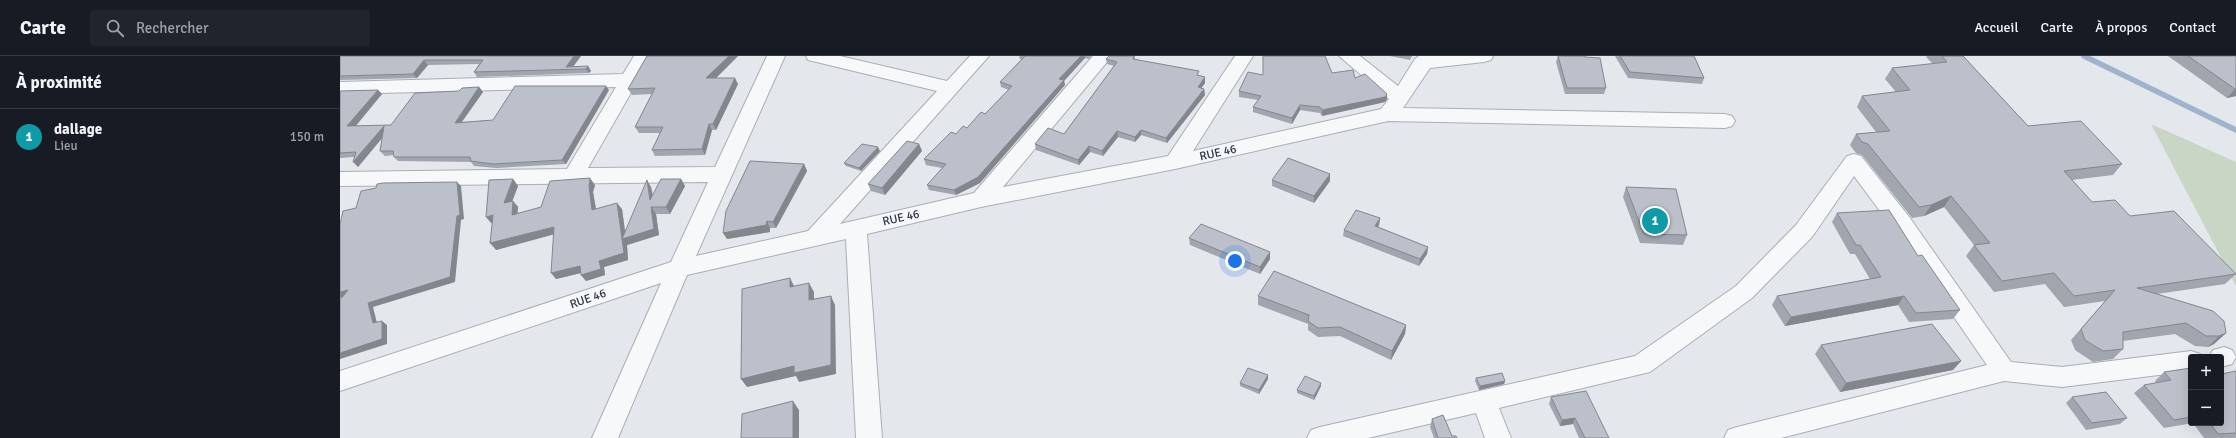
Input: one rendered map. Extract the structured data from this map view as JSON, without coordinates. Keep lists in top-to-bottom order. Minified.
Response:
{"streets":{"street":["RUE 46"]},"page":{"header":"Carte","search":"Rechercher","nav":["Accueil","Carte","À propos","Contact"],"heading":"À proximité","list":[{"mark":"1","name":"dallage","note":"Lieu","value":"150 m"}],"pins":"1","map_buttons":["+","−"]}}
